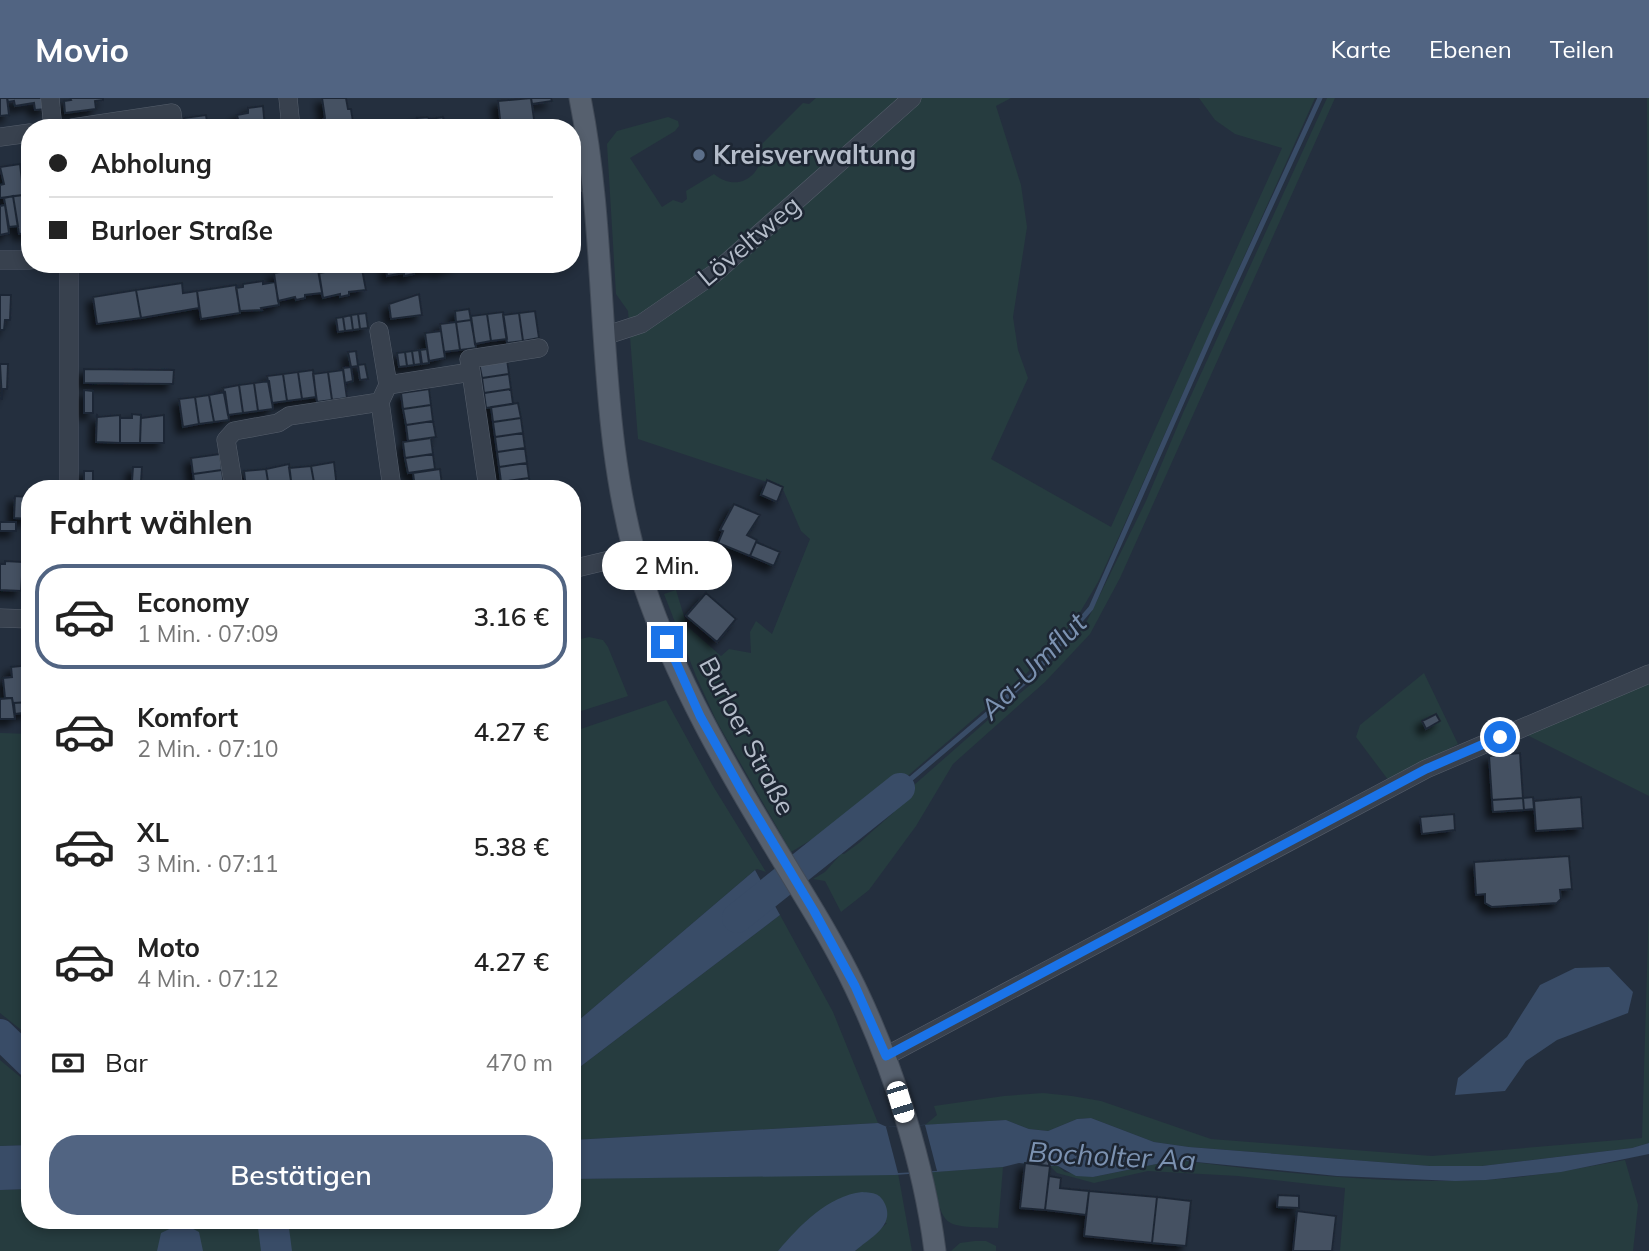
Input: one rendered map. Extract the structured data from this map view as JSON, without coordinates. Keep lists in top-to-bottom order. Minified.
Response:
{"streets":{"main road":["Burloer Straße"],"street":["Löveltweg"]},"crossings":[["Löveltweg","Burloer Straße"]],"water":["Aa-Umflut","Bocholter Aa"],"places":["Kreisverwaltung"],"page":{"header":"Movio","nav":["Karte","Ebenen","Teilen"],"banner":["Abholung","Burloer Straße"],"heading":"Fahrt wählen","bubble":"2 Min.","list":[{"name":"Economy","note":"1 Min. · 07:09","value":"3.16 €"},{"name":"Komfort","note":"2 Min. · 07:10","value":"4.27 €"},{"name":"XL","note":"3 Min. · 07:11","value":"5.38 €"},{"name":"Moto","note":"4 Min. · 07:12","value":"4.27 €"}],"pay":["Bar","470 m"],"buttons":"Bestätigen"}}
